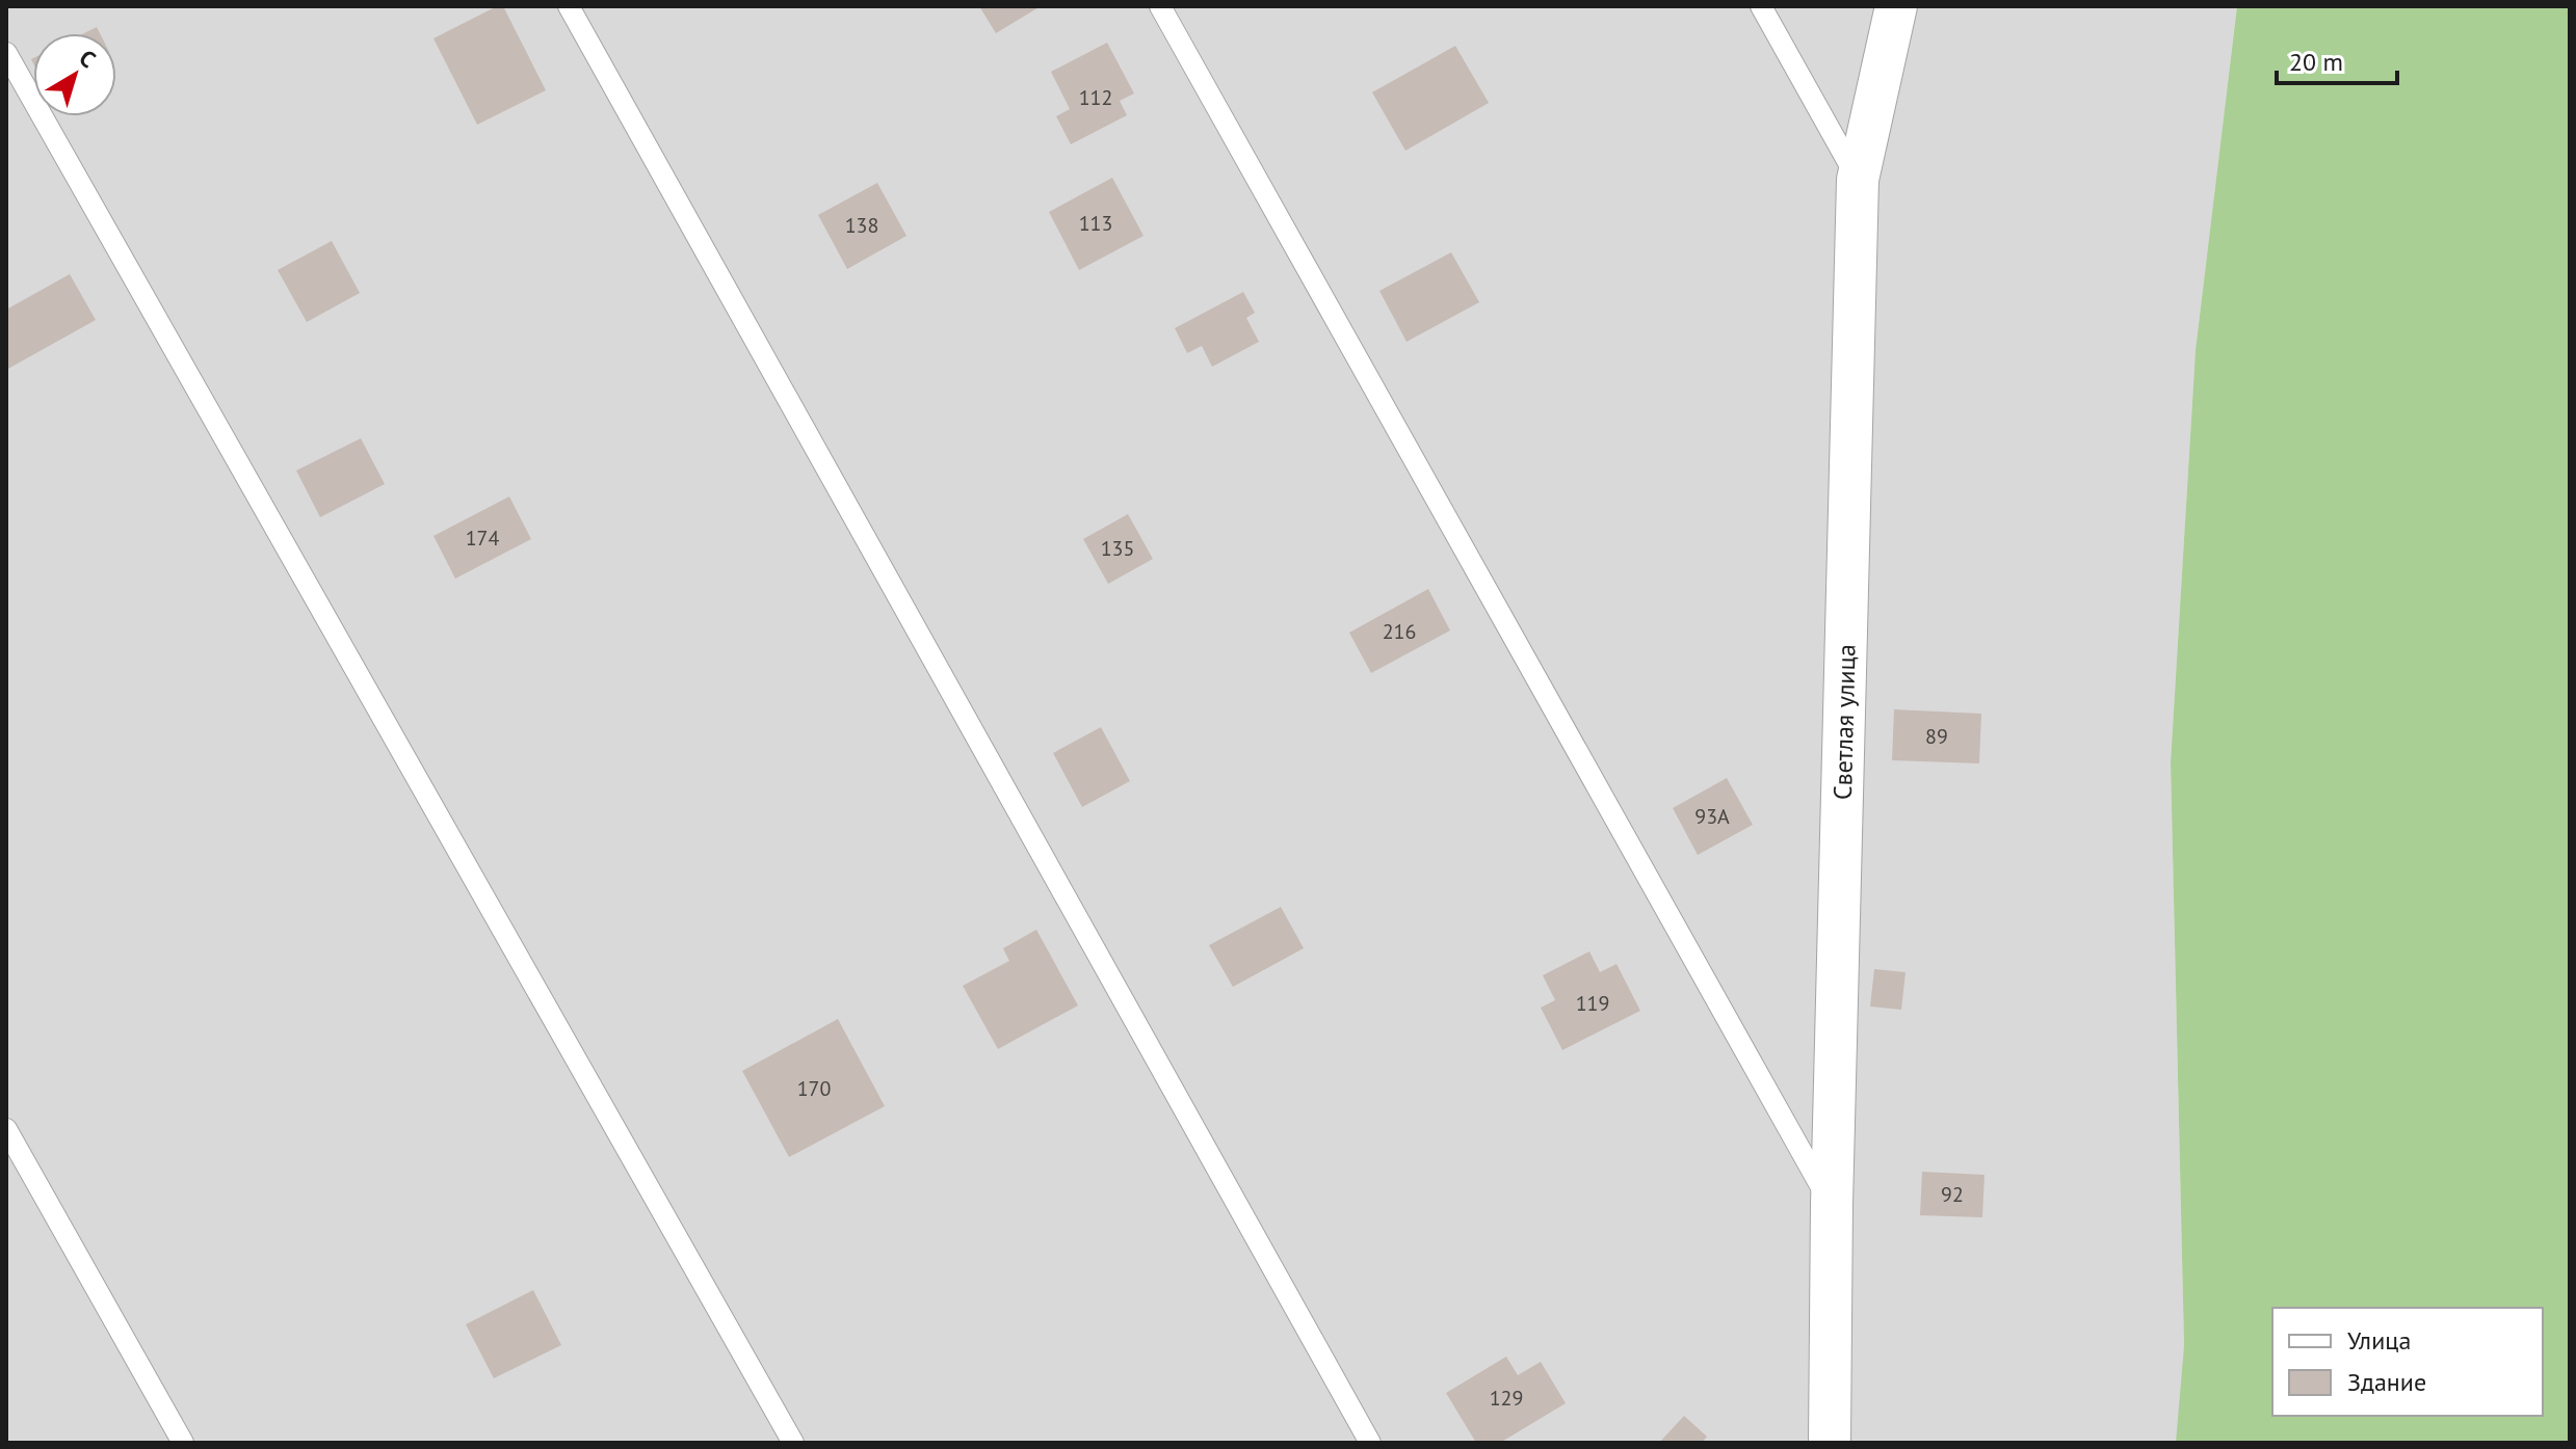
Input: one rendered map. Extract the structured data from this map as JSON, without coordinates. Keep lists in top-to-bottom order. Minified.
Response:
{"streets":{"street":["Светлая улица"]},"house_numbers":["112","113","138","174","135","216","89","93А","119","170","92","129"],"legend":["Улица","Здание"],"scale_bar":"20 m","north":"top right"}
